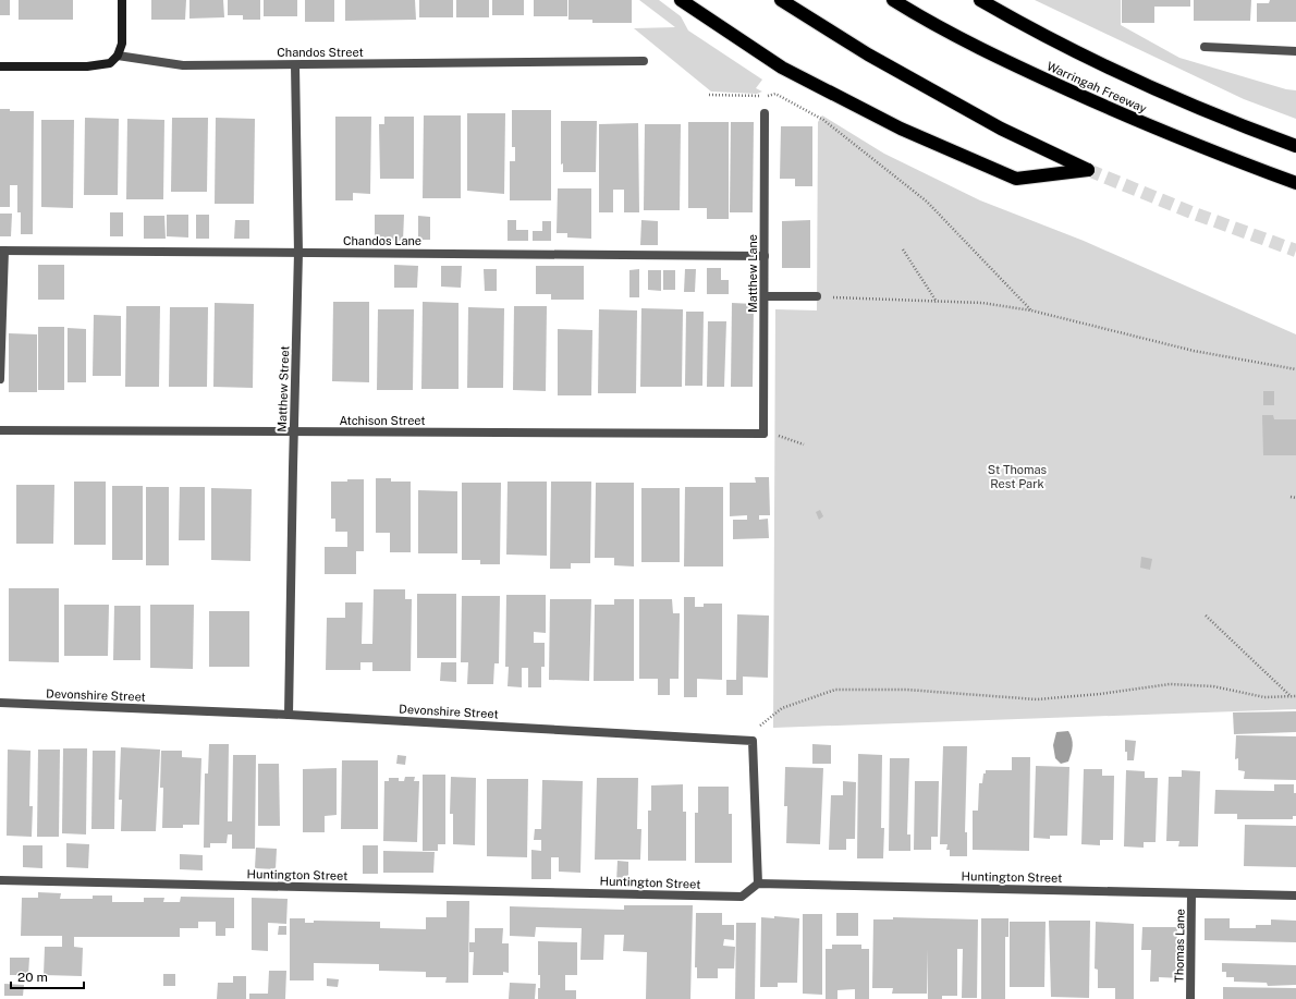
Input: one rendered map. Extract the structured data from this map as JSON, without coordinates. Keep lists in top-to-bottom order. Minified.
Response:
{"streets":{"highway":["Warringah Freeway"],"street":["Chandos Street","Chandos Lane","Matthew Lane","Matthew Street","Atchison Street","Devonshire Street","Huntington Street","Thomas Lane"]},"crossings":[["Chandos Street","Matthew Street"],["Chandos Lane","Matthew Lane"],["Chandos Lane","Matthew Street"],["Matthew Lane","Atchison Street"],["Matthew Street","Atchison Street"],["Matthew Street","Devonshire Street"],["Huntington Street","Thomas Lane"]],"parks":["St Thomas Rest Park"],"scale_bar":"20 m"}
